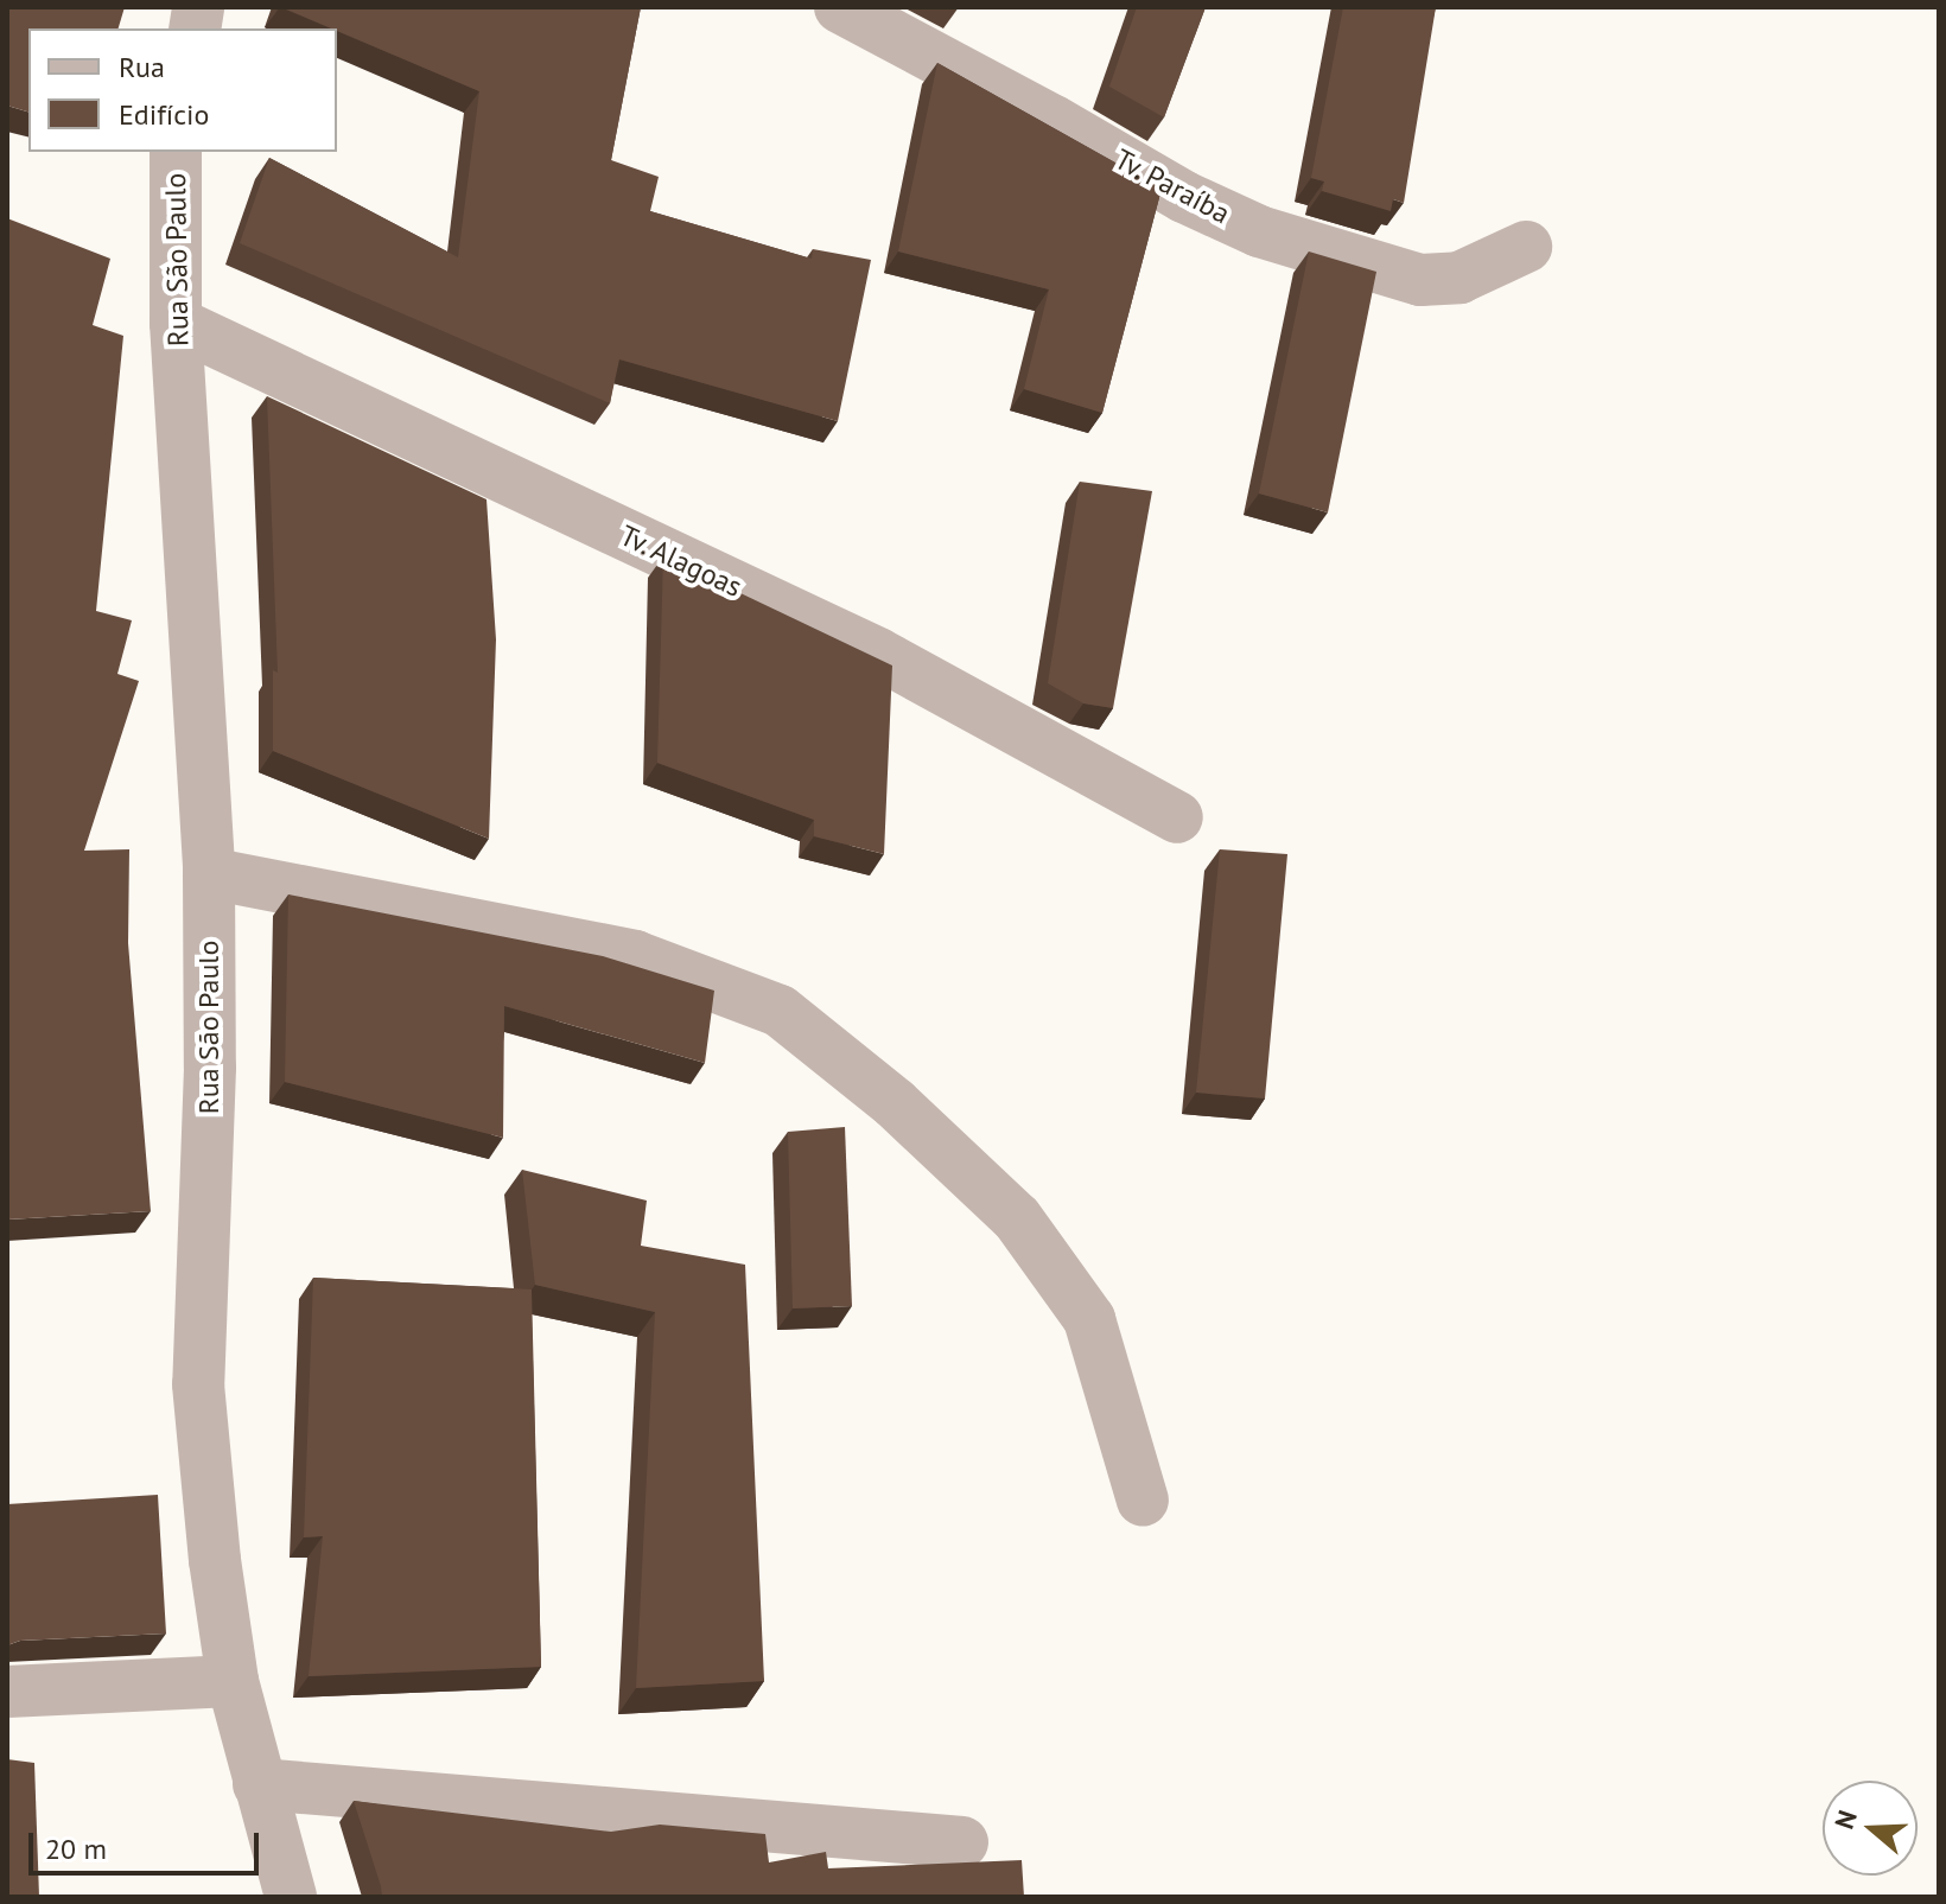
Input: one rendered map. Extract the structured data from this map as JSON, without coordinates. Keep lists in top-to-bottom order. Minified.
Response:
{"streets":{"street":["Tv. Paraíba","Rua São Paulo","Tv. Alagoas"]},"crossings":[["Rua São Paulo","Tv. Alagoas"]],"legend":["Rua","Edifício"],"scale_bar":"20 m","north":"left"}
